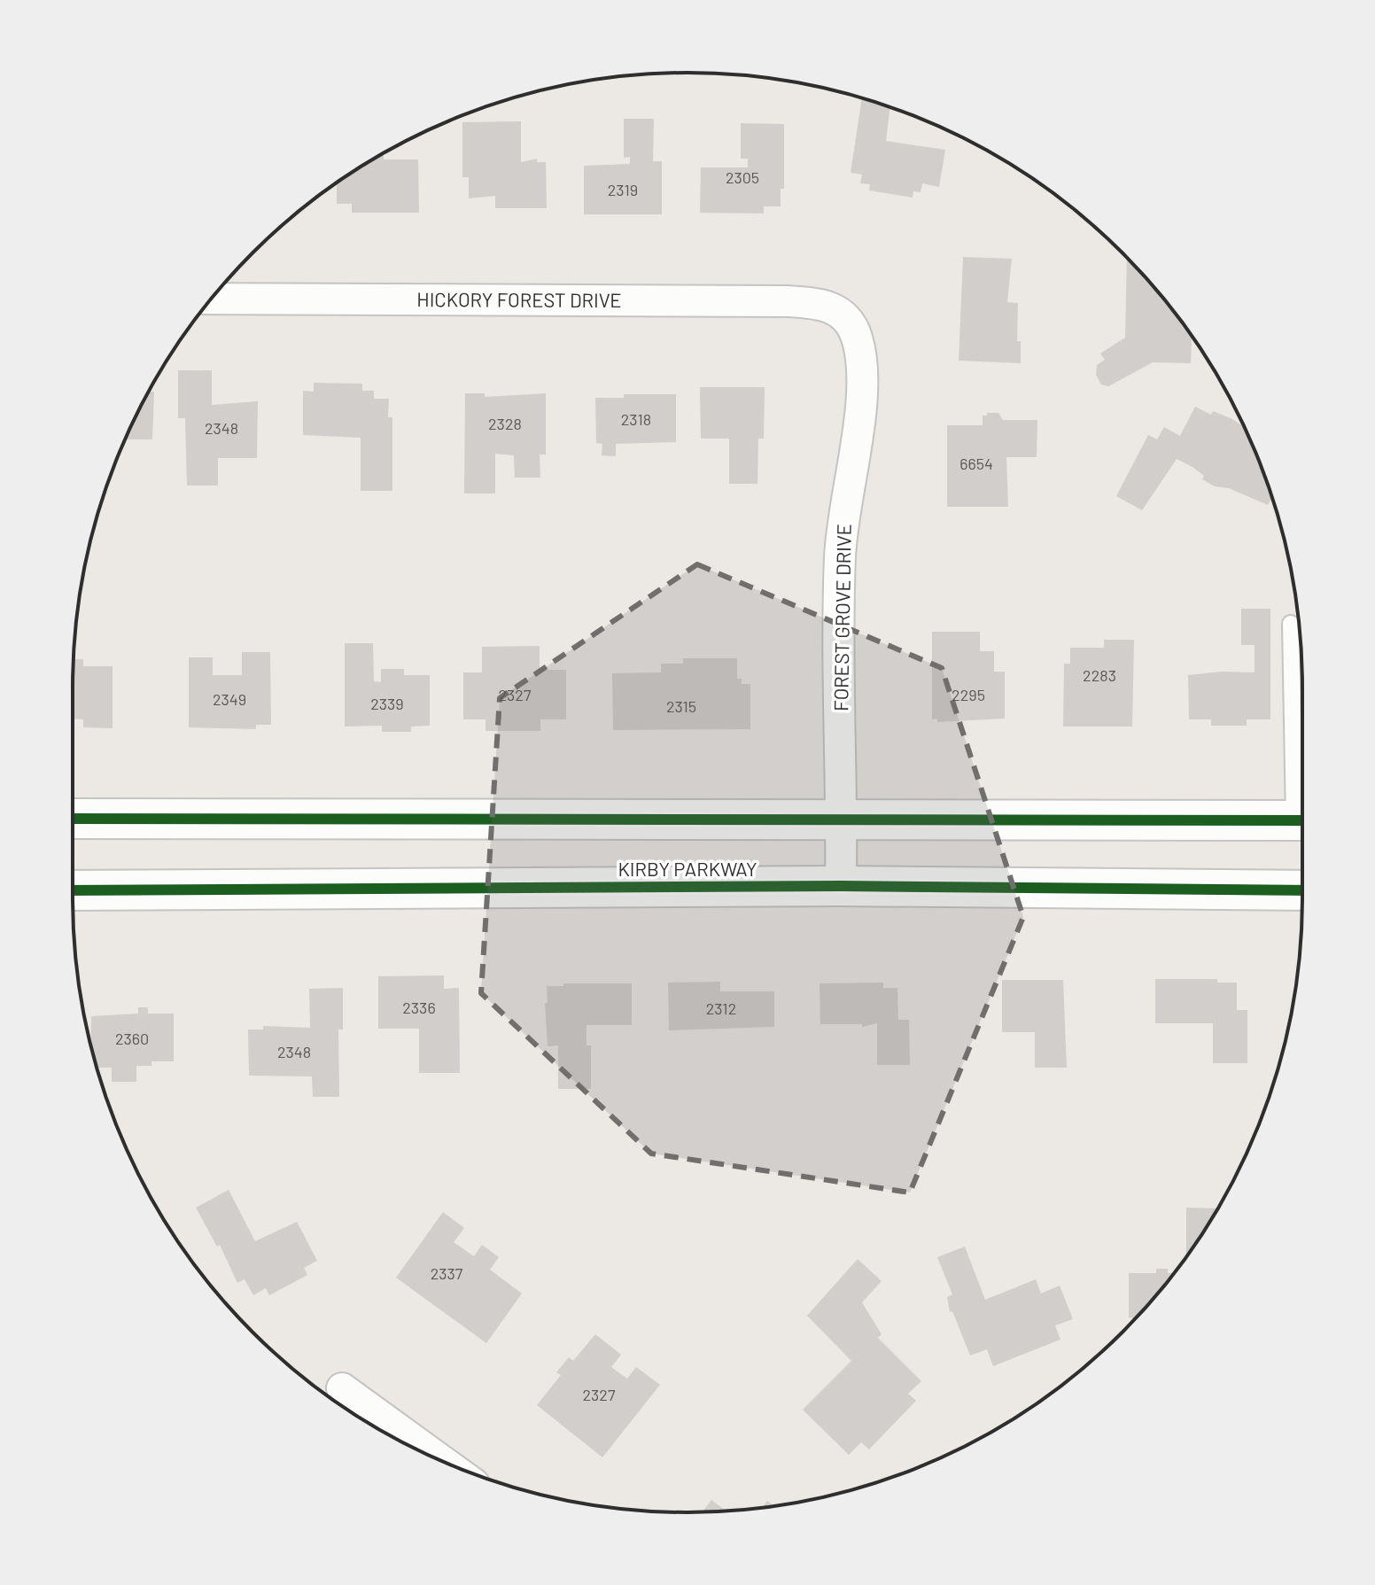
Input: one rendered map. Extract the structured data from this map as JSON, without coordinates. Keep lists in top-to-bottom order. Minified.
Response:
{"streets":{"main road":["KIRBY PARKWAY"],"street":["HICKORY FOREST DRIVE","FOREST GROVE DRIVE"]},"crossings":[["HICKORY FOREST DRIVE","FOREST GROVE DRIVE"],["FOREST GROVE DRIVE","KIRBY PARKWAY"]],"house_numbers":["2305","2319","2318","2328","2348","6654","2283","2327","2295","2349","2339","2315","2336","2312","2360","2348","2337","2327"]}
